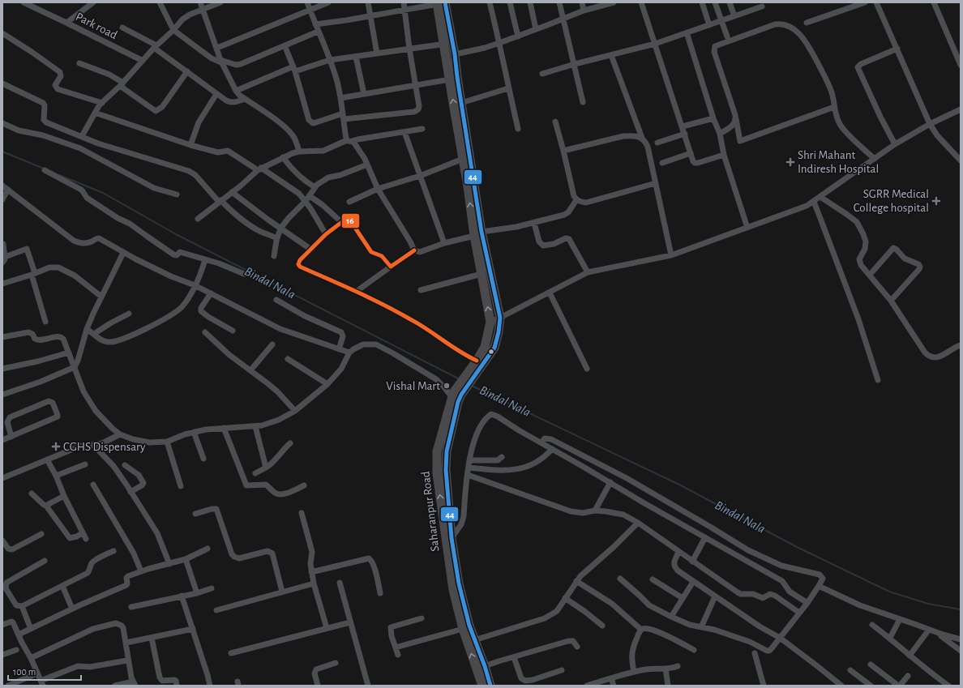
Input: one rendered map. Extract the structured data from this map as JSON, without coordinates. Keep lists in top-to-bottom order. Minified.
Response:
{"streets":{"main road":["Saharanpur Road"],"street":["Park road"]},"water":["Bindal Nala"],"places":{"health":["Shri Mahant Indiresh Hospital","SGRR Medical College hospital","CGHS Dispensary"],"other":["Vishal Mart"]},"lines":["transit line 44","transit line 16"],"scale_bar":"100 m"}
